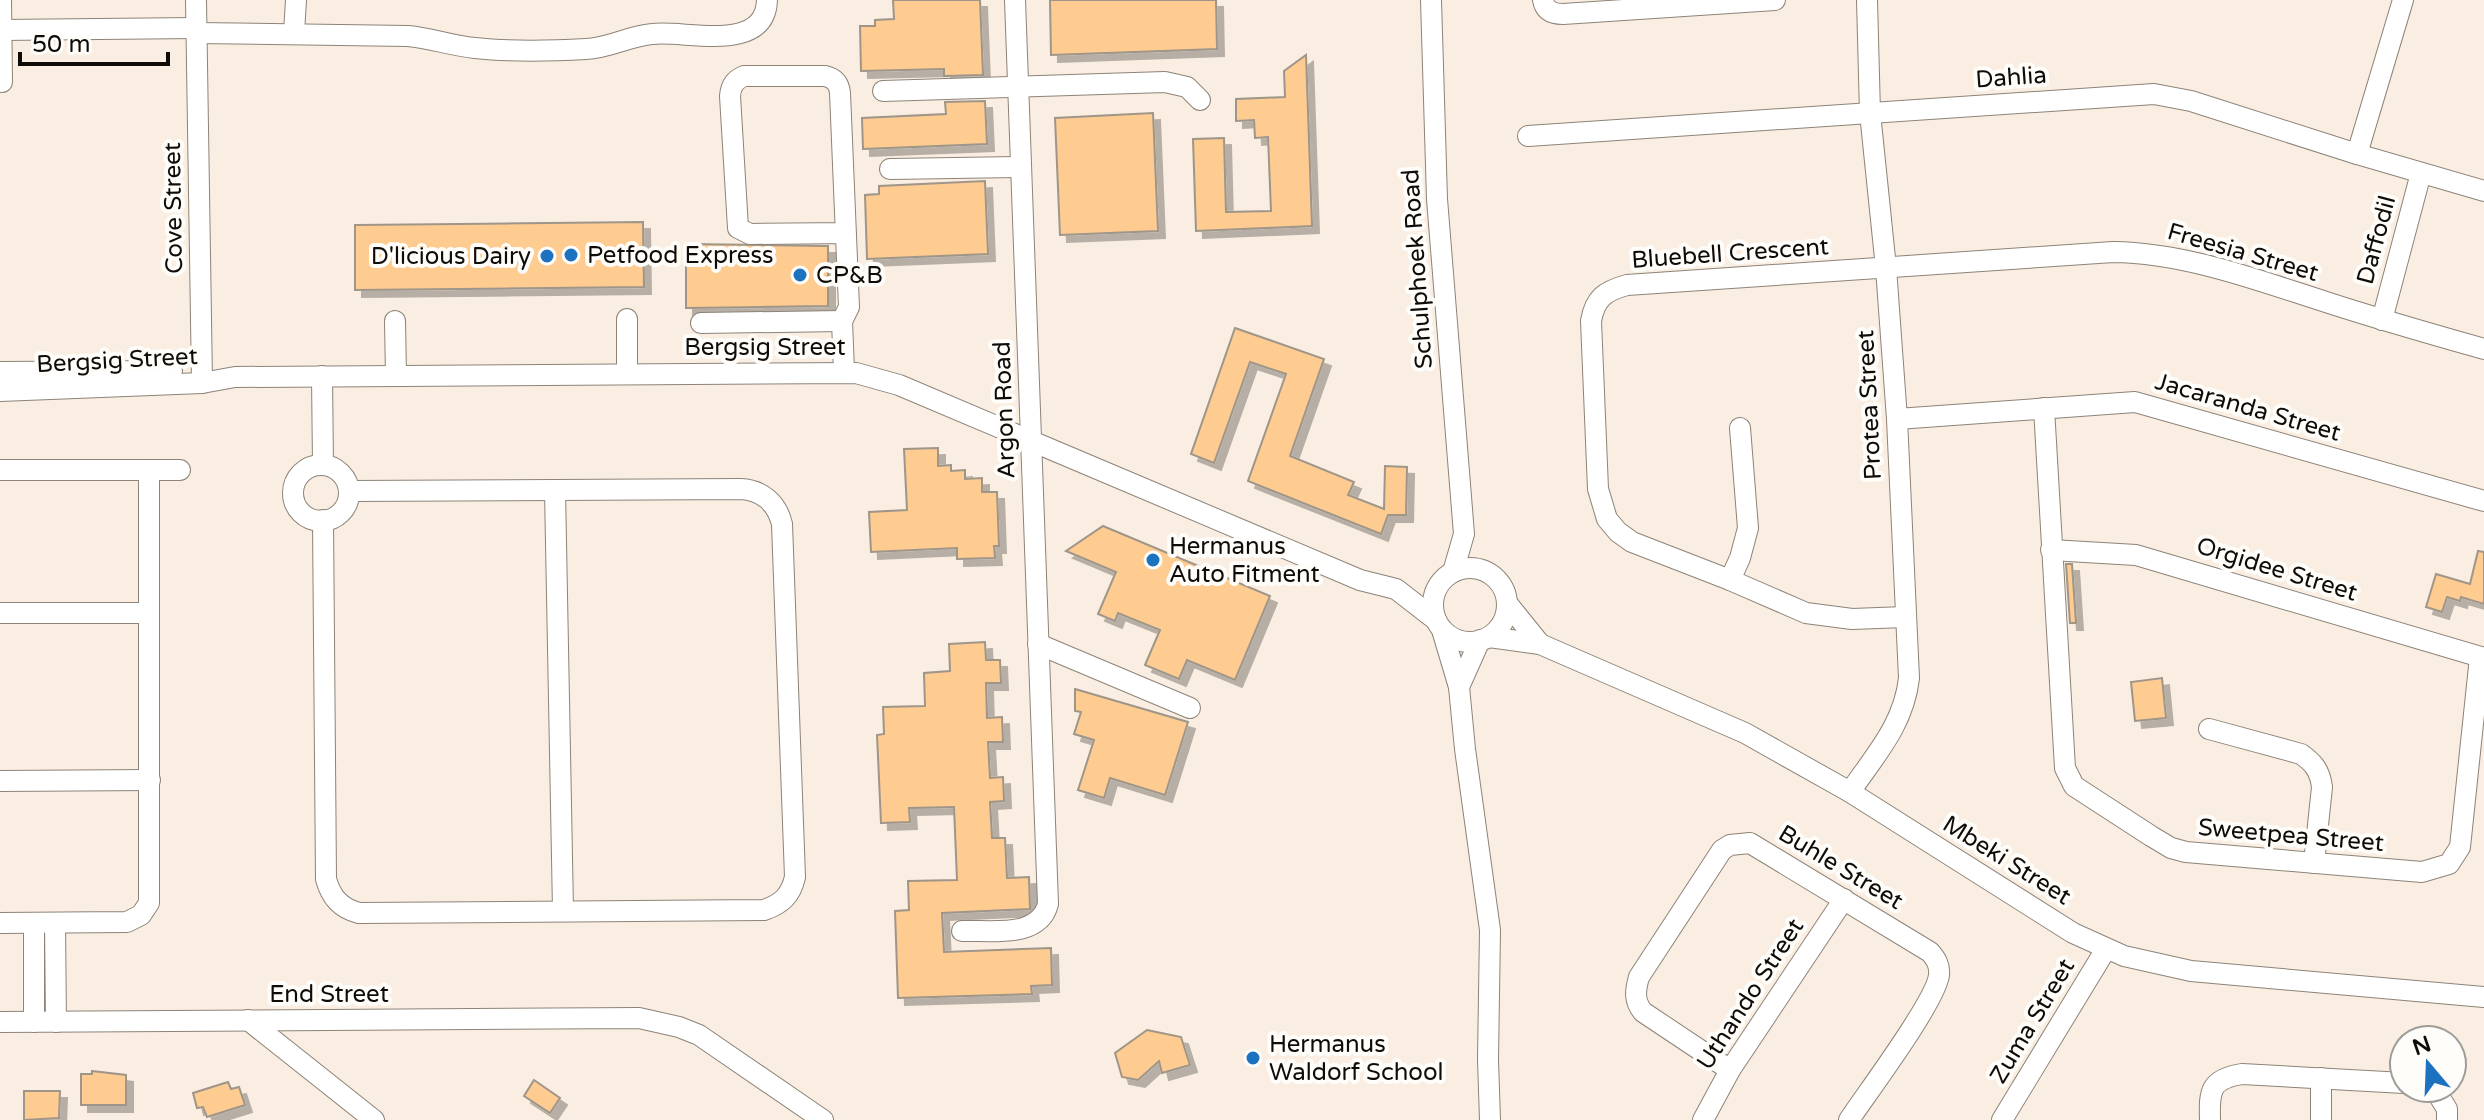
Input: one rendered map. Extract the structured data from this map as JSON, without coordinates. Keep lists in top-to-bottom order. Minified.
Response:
{"streets":{"street":["Dahlia","Cove Street","Daffodil","Freesia Street","Bluebell Crescent","Schulphoek Road","Bergsig Street","Protea Street","Jacaranda Street","Argon Road","Orgidee Street","Sweetpea Street","Mbeki Street","Buhle Street","End Street","Uthando Street","Zuma Street"]},"crossings":[["Dahlia","Daffodil"],["Dahlia","Protea Street"],["Cove Street","Bergsig Street"],["Daffodil","Freesia Street"],["Freesia Street","Bluebell Crescent"],["Freesia Street","Protea Street"],["Bluebell Crescent","Protea Street"],["Schulphoek Road","Bergsig Street"],["Schulphoek Road","Mbeki Street"],["Bergsig Street","Argon Road"],["Bergsig Street","Mbeki Street"],["Protea Street","Jacaranda Street"],["Protea Street","Mbeki Street"],["Jacaranda Street","Sweetpea Street"],["Orgidee Street","Sweetpea Street"],["Mbeki Street","Zuma Street"],["Buhle Street","Uthando Street"]],"places":["Petfood Express","D'licious Dairy","CP&B","Hermanus Auto Fitment","Hermanus Waldorf School"],"scale_bar":"50 m","north":"top"}
